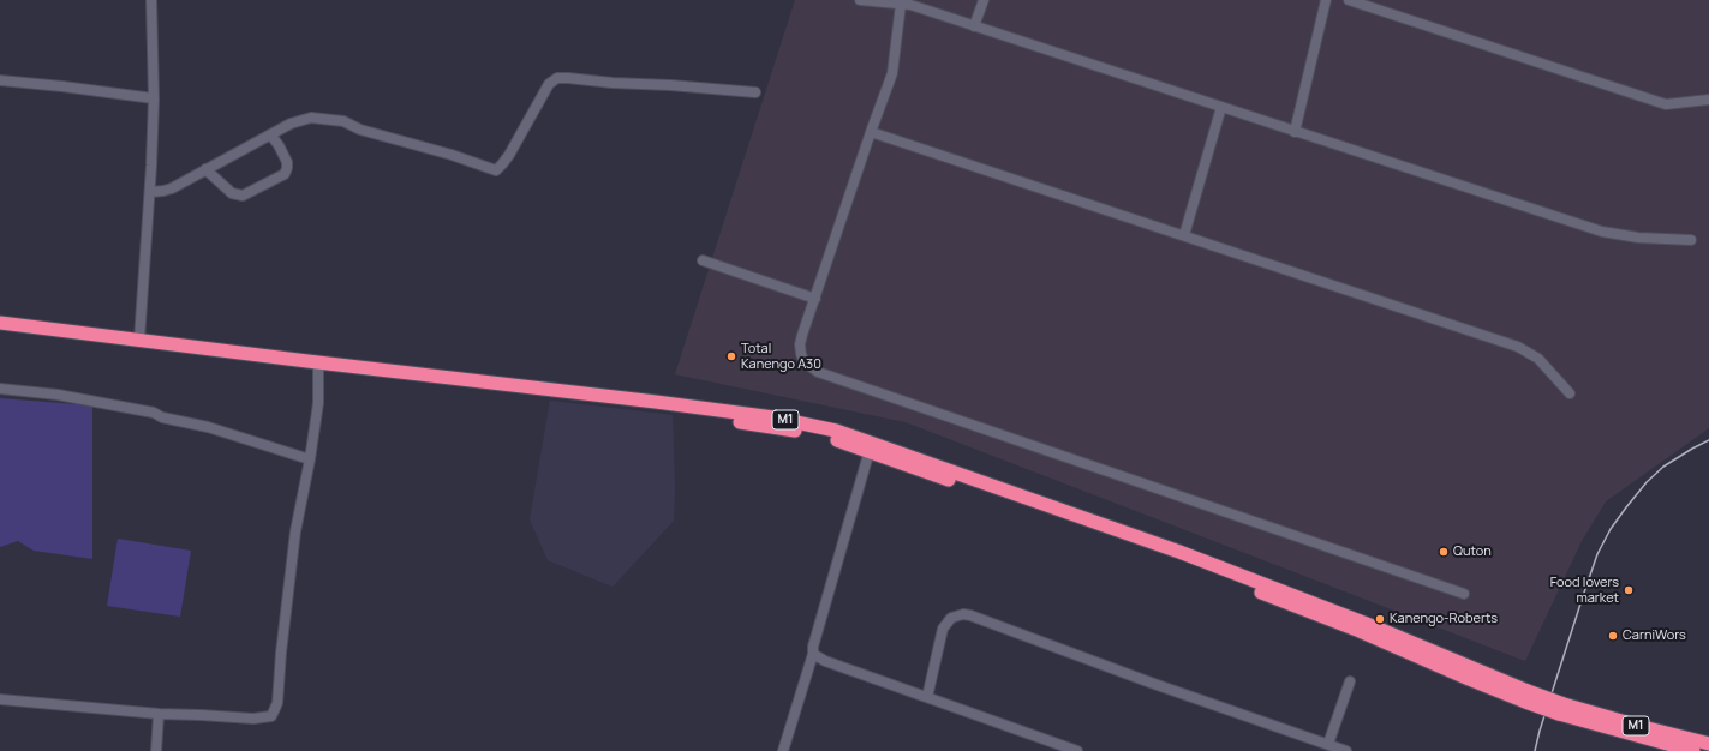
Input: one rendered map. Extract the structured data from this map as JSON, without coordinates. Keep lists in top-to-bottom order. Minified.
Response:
{"streets":{"highway":["M1"]},"places":["Total Kanengo A30","Quton","Food lovers market","Kanengo-Roberts","CarniWors"]}
